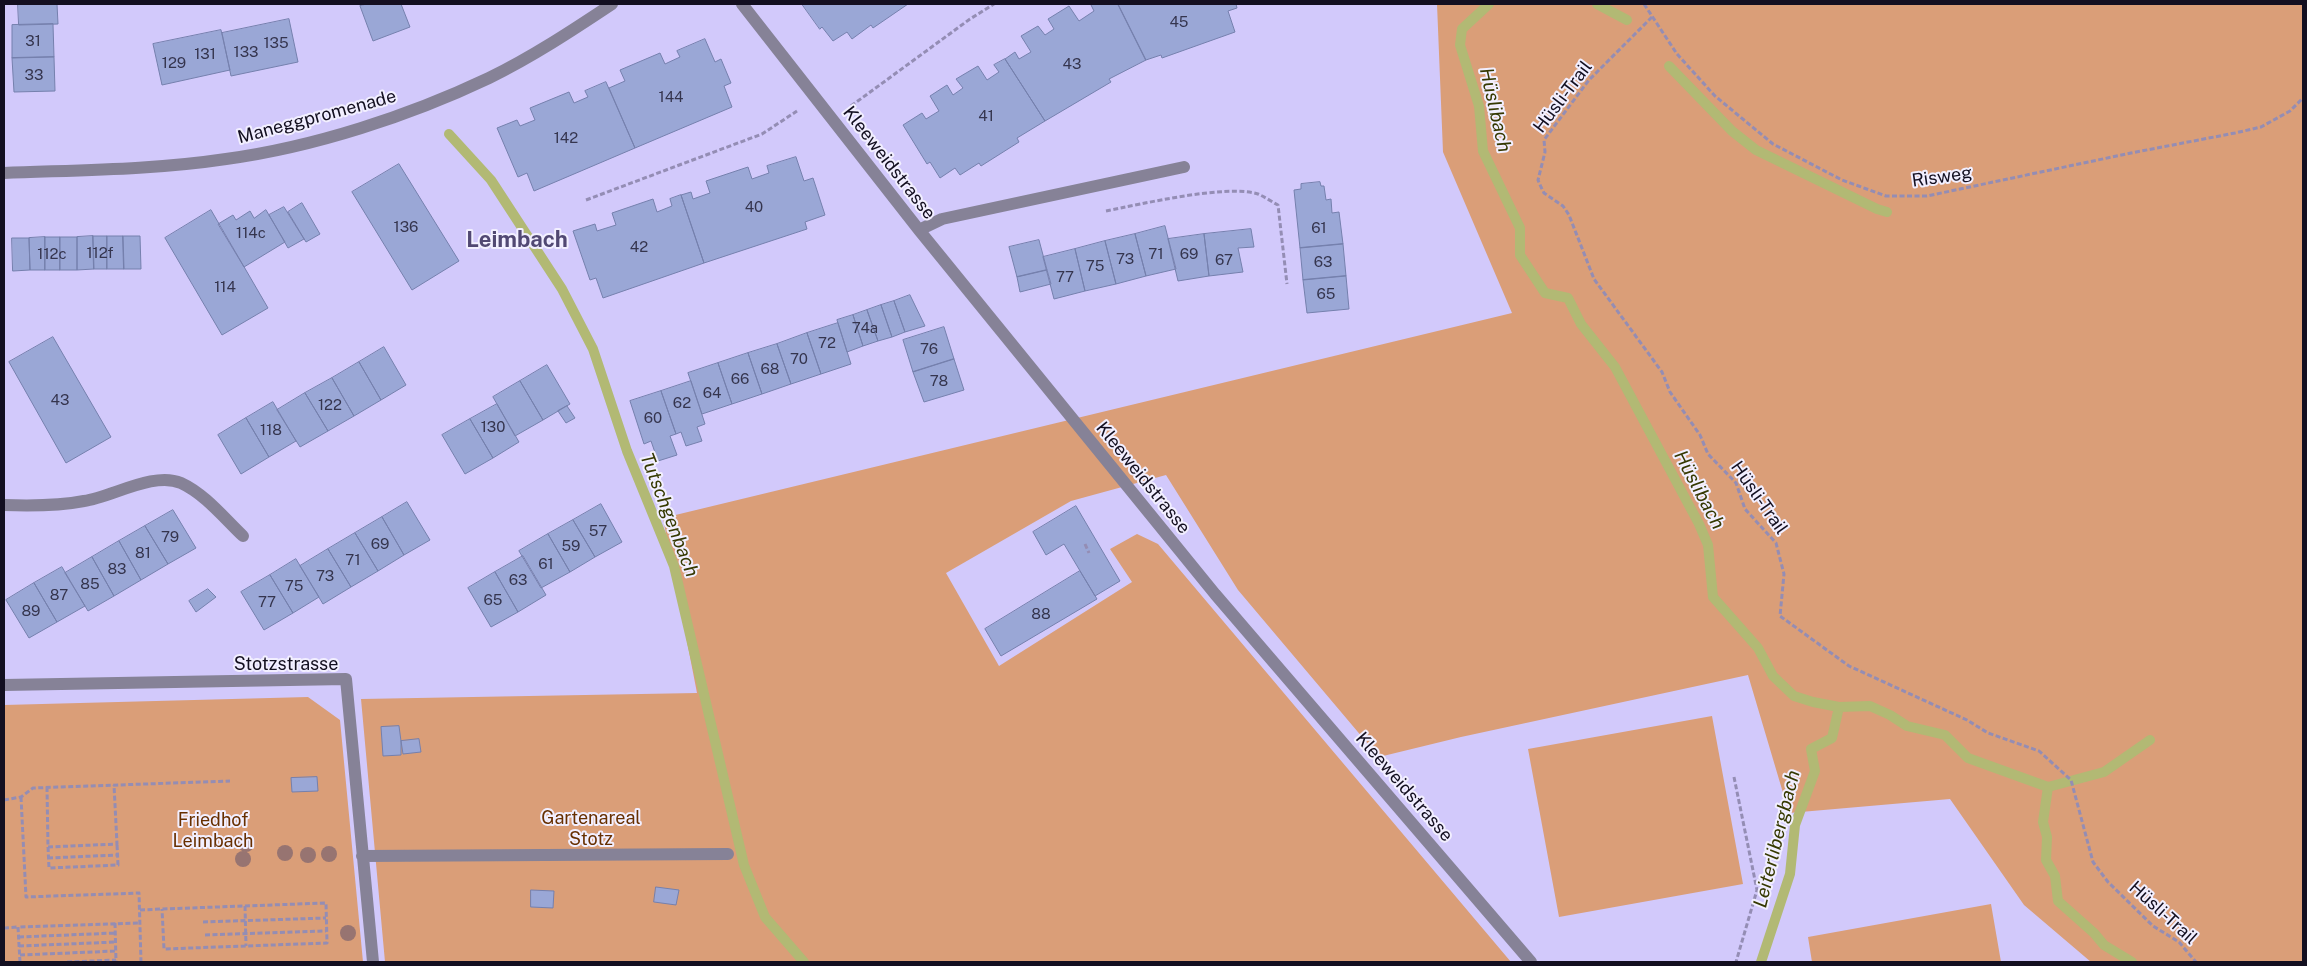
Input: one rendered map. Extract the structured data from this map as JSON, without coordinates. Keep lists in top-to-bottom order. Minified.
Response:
{"streets":{"street":["Maneggpromenade","Kleeweidstrasse","Stotzstrasse"],"path":["Hüsli-Trail","Risweg"]},"crossings":[["Hüsli-Trail","Risweg"]],"districts":["Leimbach"],"water":["Hüslibach","Tutschgenbach","Leiterlibergbach"],"parks":["Gartenareal Stotz","Friedhof Leimbach"],"house_numbers":["45","31","135","133","131","129","43","33","144","41","142","40","136","61","114c","42","112f","112c","71","69","73","67","63","75","77","114","65","74a","72","76","70","68","66","78","64","43","62","122","60","130","118","57","79","69","59","81","71","61","83","73","63","85","75","87","65","77","89","88"]}
